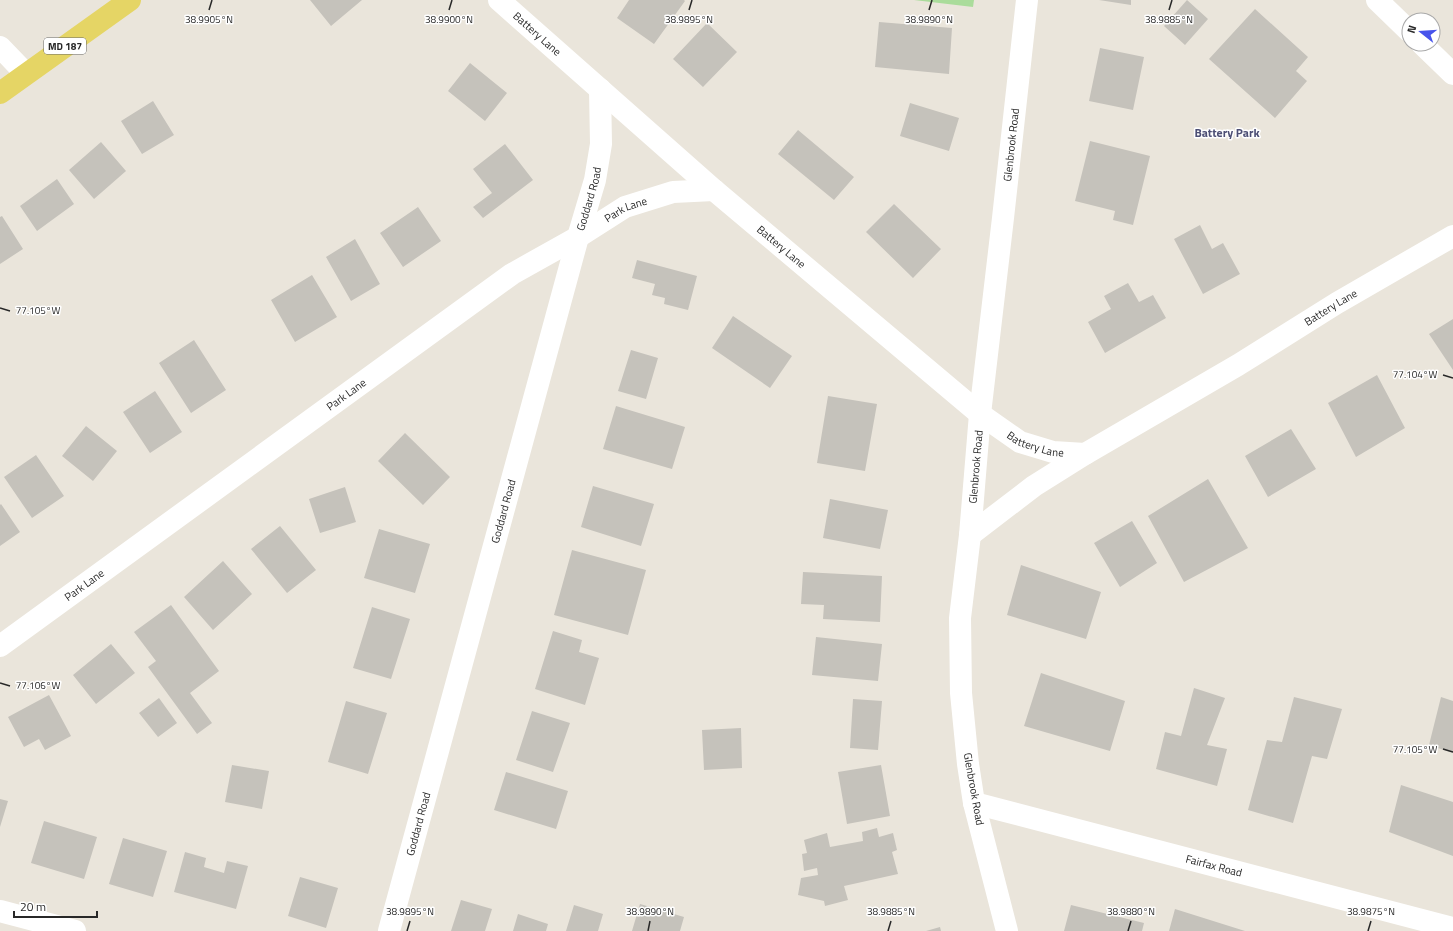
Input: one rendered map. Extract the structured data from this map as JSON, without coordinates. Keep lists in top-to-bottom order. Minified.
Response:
{"streets":{"main road":["MD 187"],"street":["Battery Lane","Glenbrook Road","Goddard Road","Park Lane","Fairfax Road"]},"crossings":[["Battery Lane","Glenbrook Road"],["Battery Lane","Goddard Road"],["Battery Lane","Park Lane"],["Glenbrook Road","Fairfax Road"],["Goddard Road","Park Lane"]],"districts":["Battery Park"],"scale_bar":"20 m","north":"left","coordinates":["38.9905°N","38.9900°N","38.9895°N","38.9890°N","38.9885°N","77.105°W","77.104°W","77.106°W","38.9880°N","38.9875°N"]}
